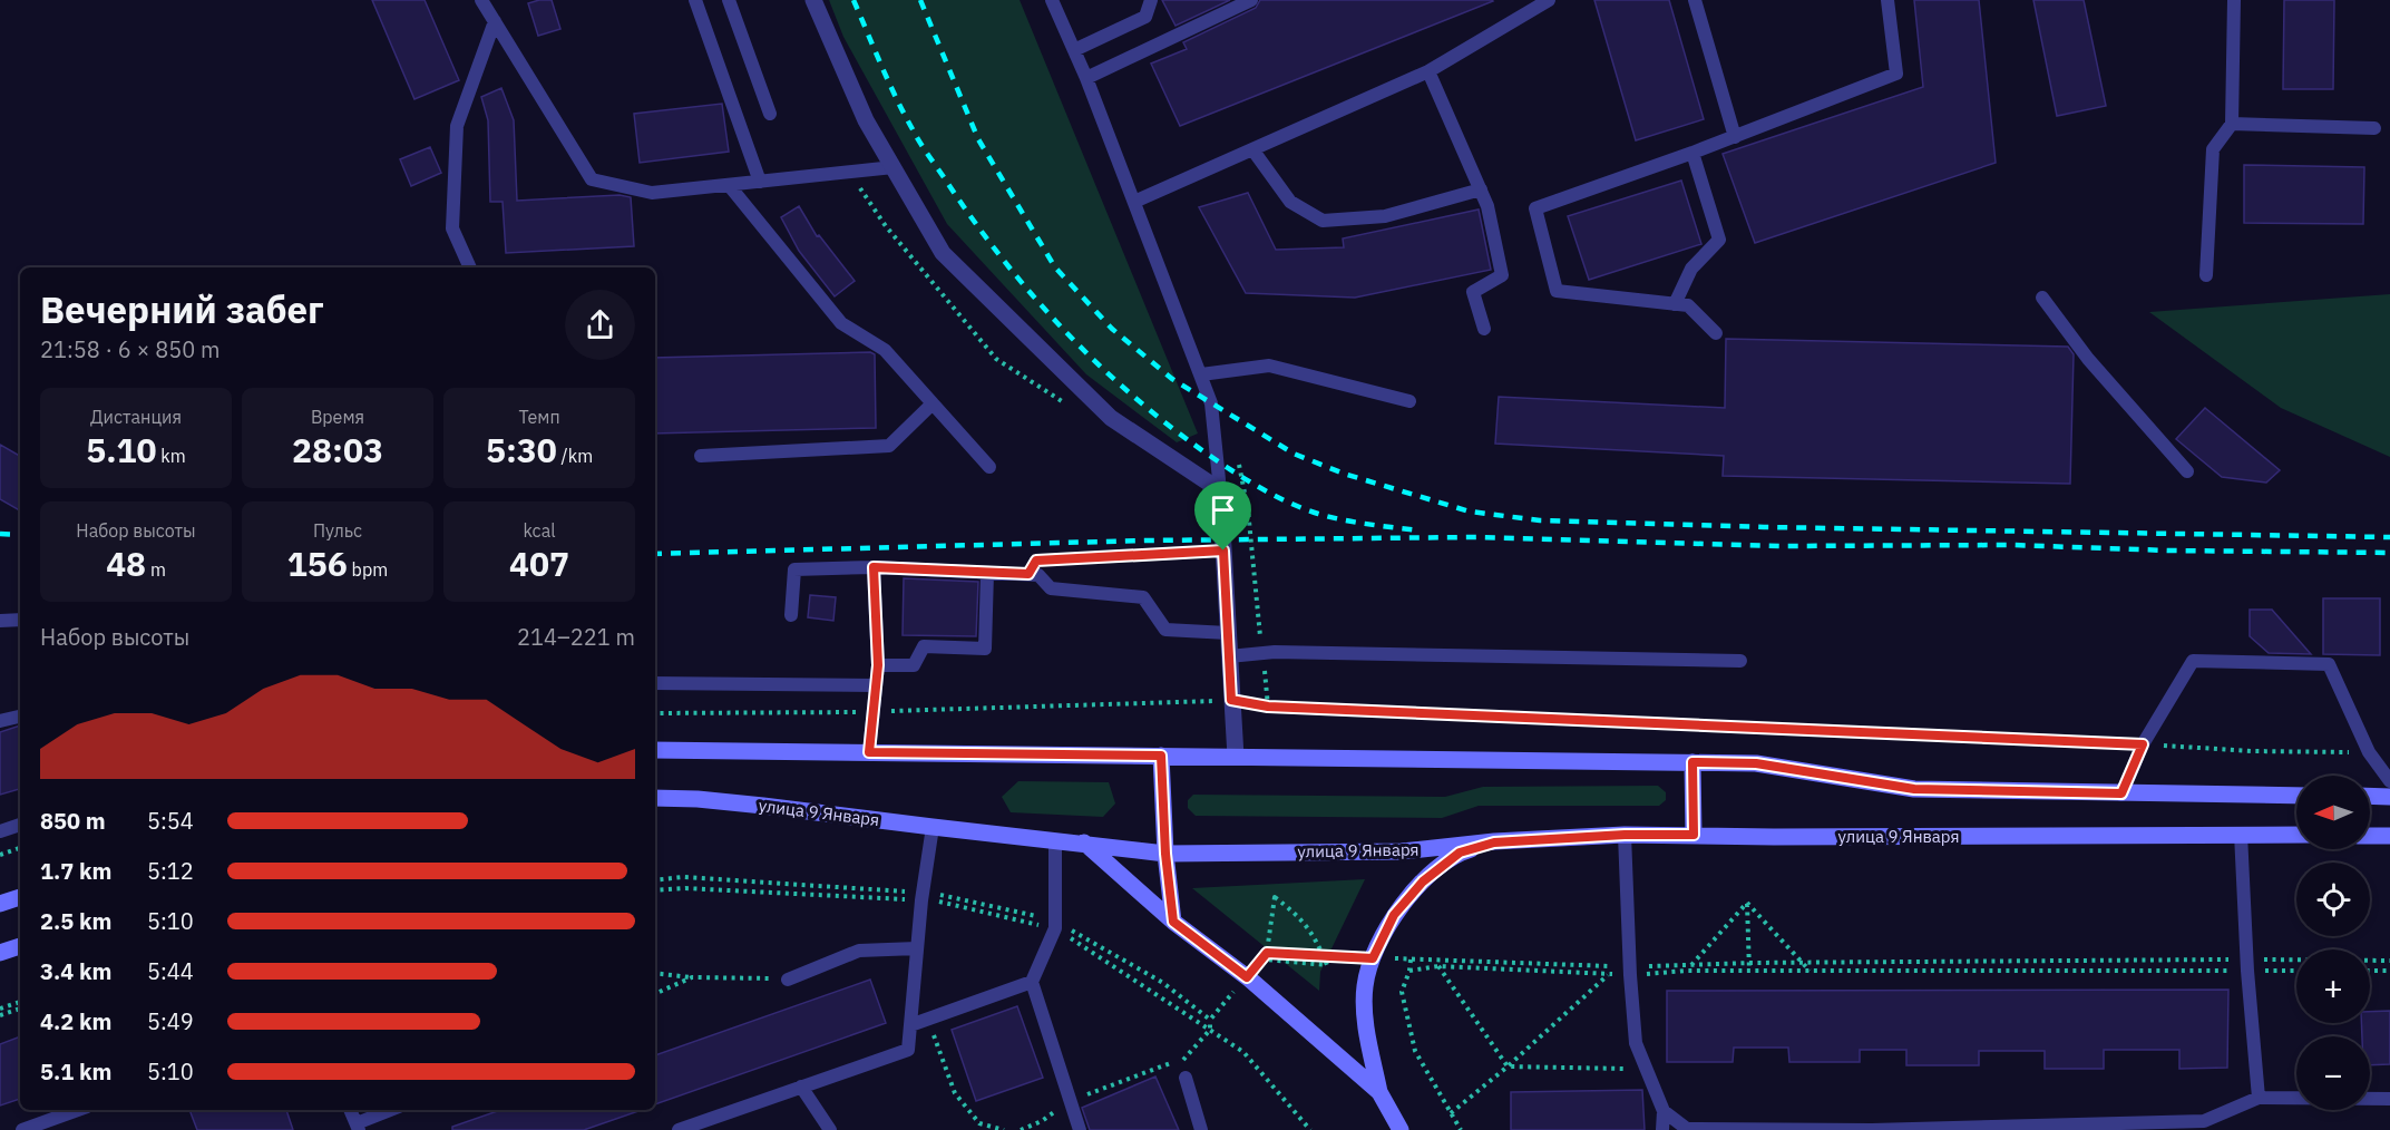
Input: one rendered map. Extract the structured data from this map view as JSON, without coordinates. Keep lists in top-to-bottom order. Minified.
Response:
{"streets":{"main road":["улица 9 Января"]},"north":"left","page":{"heading":["Вечерний забег","21:58 · 6 × 850 m"],"stats":[["Дистанция","5.10 km"],["Время","28:03"],["Темп","5:30 /km"],["Набор высоты","48 m"],["Пульс","156 bpm"],["kcal","407"]],"chart":["Набор высоты","214–221 m"],"map_buttons":["+","−"],"list":[{"name":"850 m","note":"5:54"},{"name":"1.7 km","note":"5:12"},{"name":"2.5 km","note":"5:10"},{"name":"3.4 km","note":"5:44"},{"name":"4.2 km","note":"5:49"},{"name":"5.1 km","note":"5:10"}]}}
